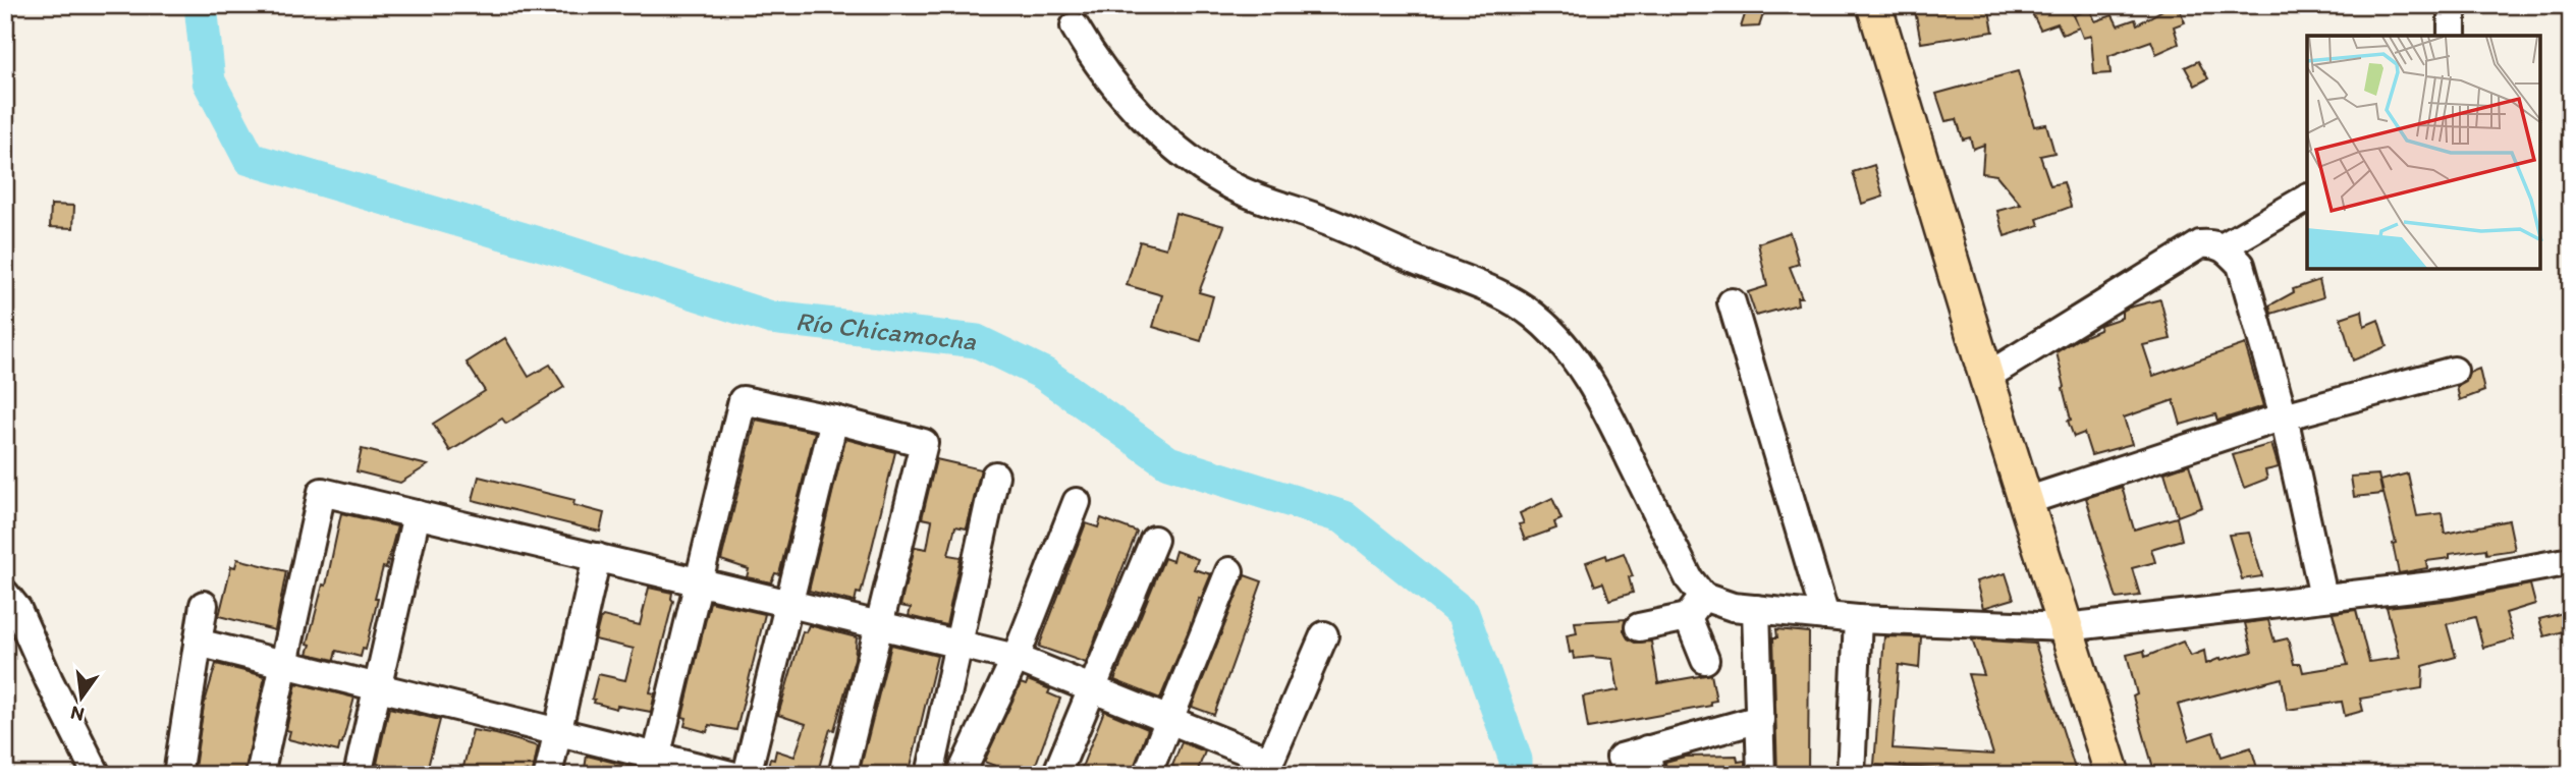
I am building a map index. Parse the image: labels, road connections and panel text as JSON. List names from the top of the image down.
{
  "water": ["Río Chicamocha"],
  "north": "bottom"
}
